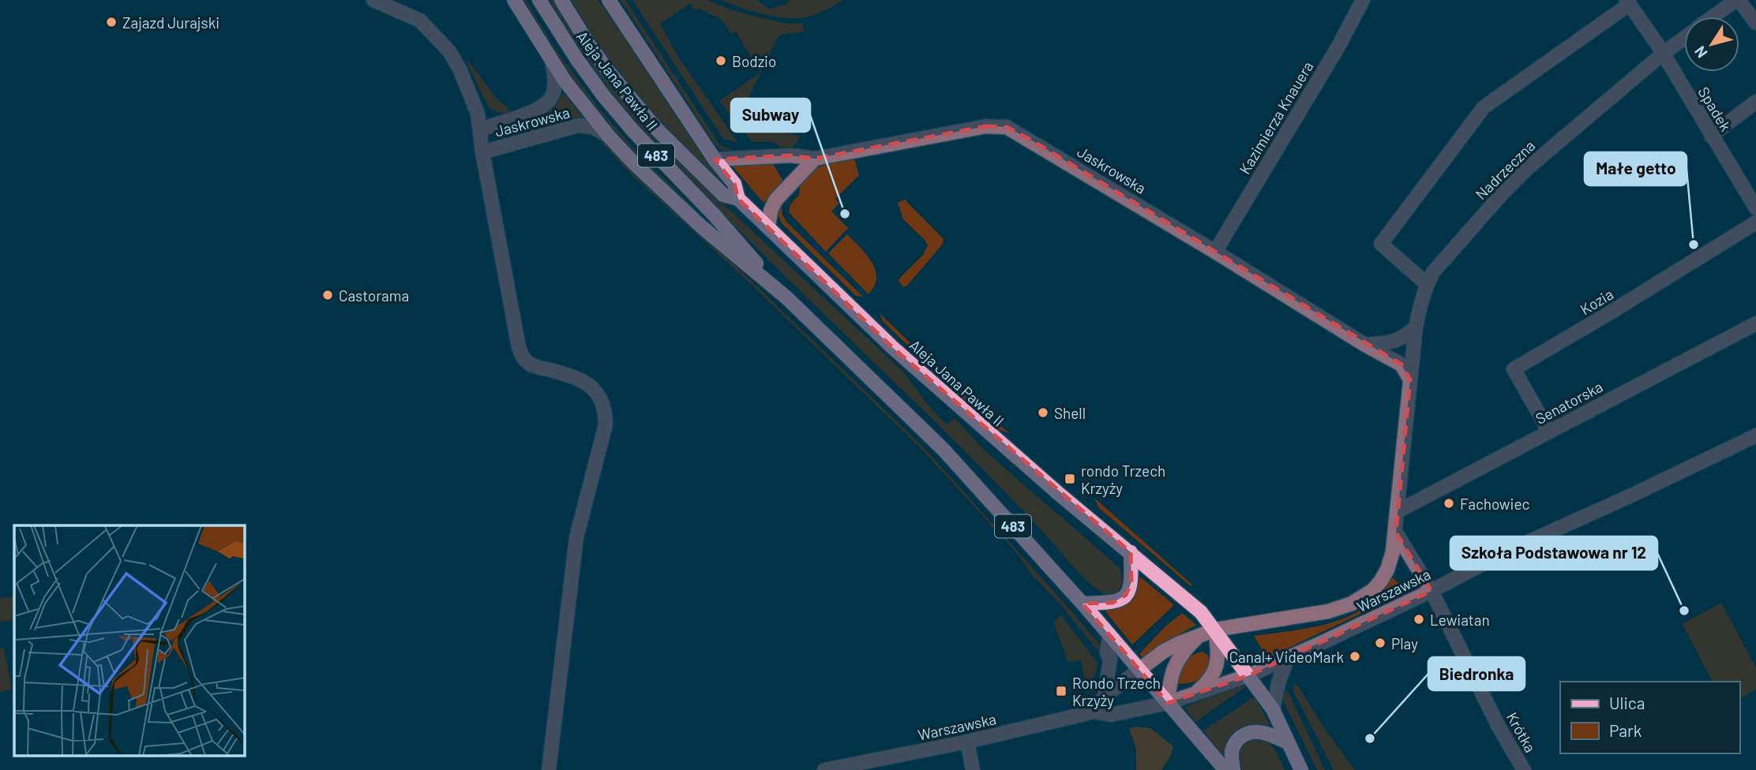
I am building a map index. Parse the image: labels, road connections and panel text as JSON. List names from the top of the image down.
{
  "streets": {
    "main road": ["Aleja Jana Pawła II", "483"],
    "street": [
      "Spadek",
      "Kazimierza Knauera",
      "Jaskrowska",
      "Nadrzeczna",
      "Kozia",
      "Senatorska",
      "Warszawska",
      "Krótka"
    ]
  },
  "crossings": [
    ["Aleja Jana Pawła II", "Jaskrowska"],
    ["Aleja Jana Pawła II", "Warszawska"],
    ["Spadek", "Nadrzeczna"],
    ["Kazimierza Knauera", "Jaskrowska"],
    ["Jaskrowska", "Nadrzeczna"],
    ["Nadrzeczna", "Senatorska"],
    ["Nadrzeczna", "Warszawska"],
    ["Nadrzeczna", "Krótka"],
    ["Kozia", "Senatorska"],
    ["Warszawska", "Krótka"]
  ],
  "places": {
    "other": [
      "Zajazd Jurajski",
      "Bodzio",
      "Subway",
      "Małe getto",
      "Castorama",
      "Shell",
      "Fachowiec",
      "Szkoła Podstawowa nr 12",
      "Lewiatan",
      "Play",
      "Canal+ VideoMark",
      "Biedronka"
    ],
    "transit": ["rondo Trzech Krzyży", "Rondo Trzech Krzyży"]
  },
  "legend": ["Ulica", "Park"],
  "north": "bottom left"
}
